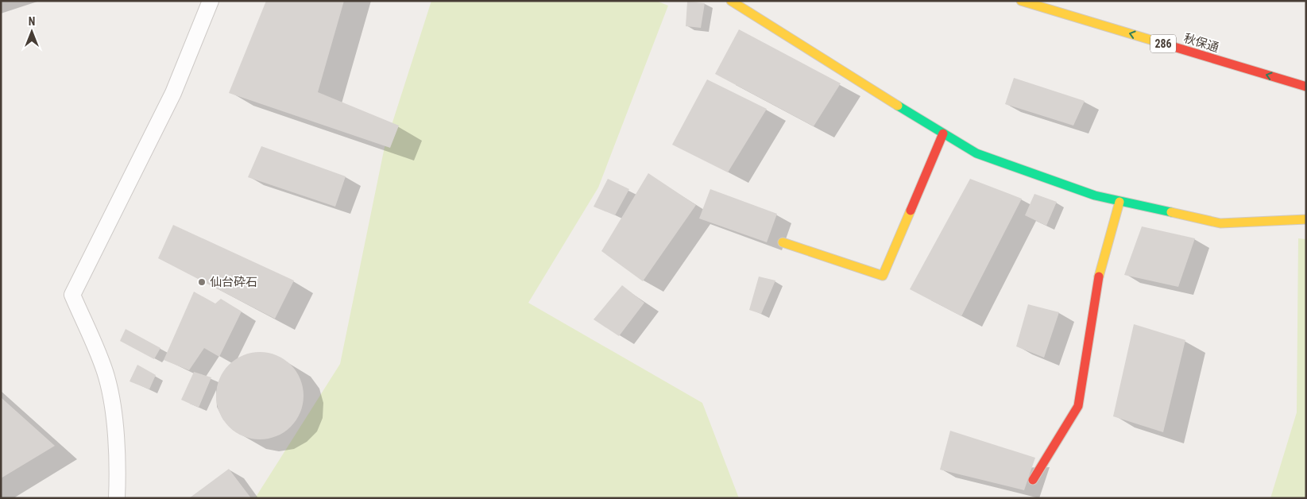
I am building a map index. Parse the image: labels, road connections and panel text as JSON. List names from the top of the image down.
{
  "streets": {
    "main road": ["秋保通", "286"]
  },
  "one_way": ["秋保通"],
  "places": ["仙台砕石"],
  "north": "top"
}
